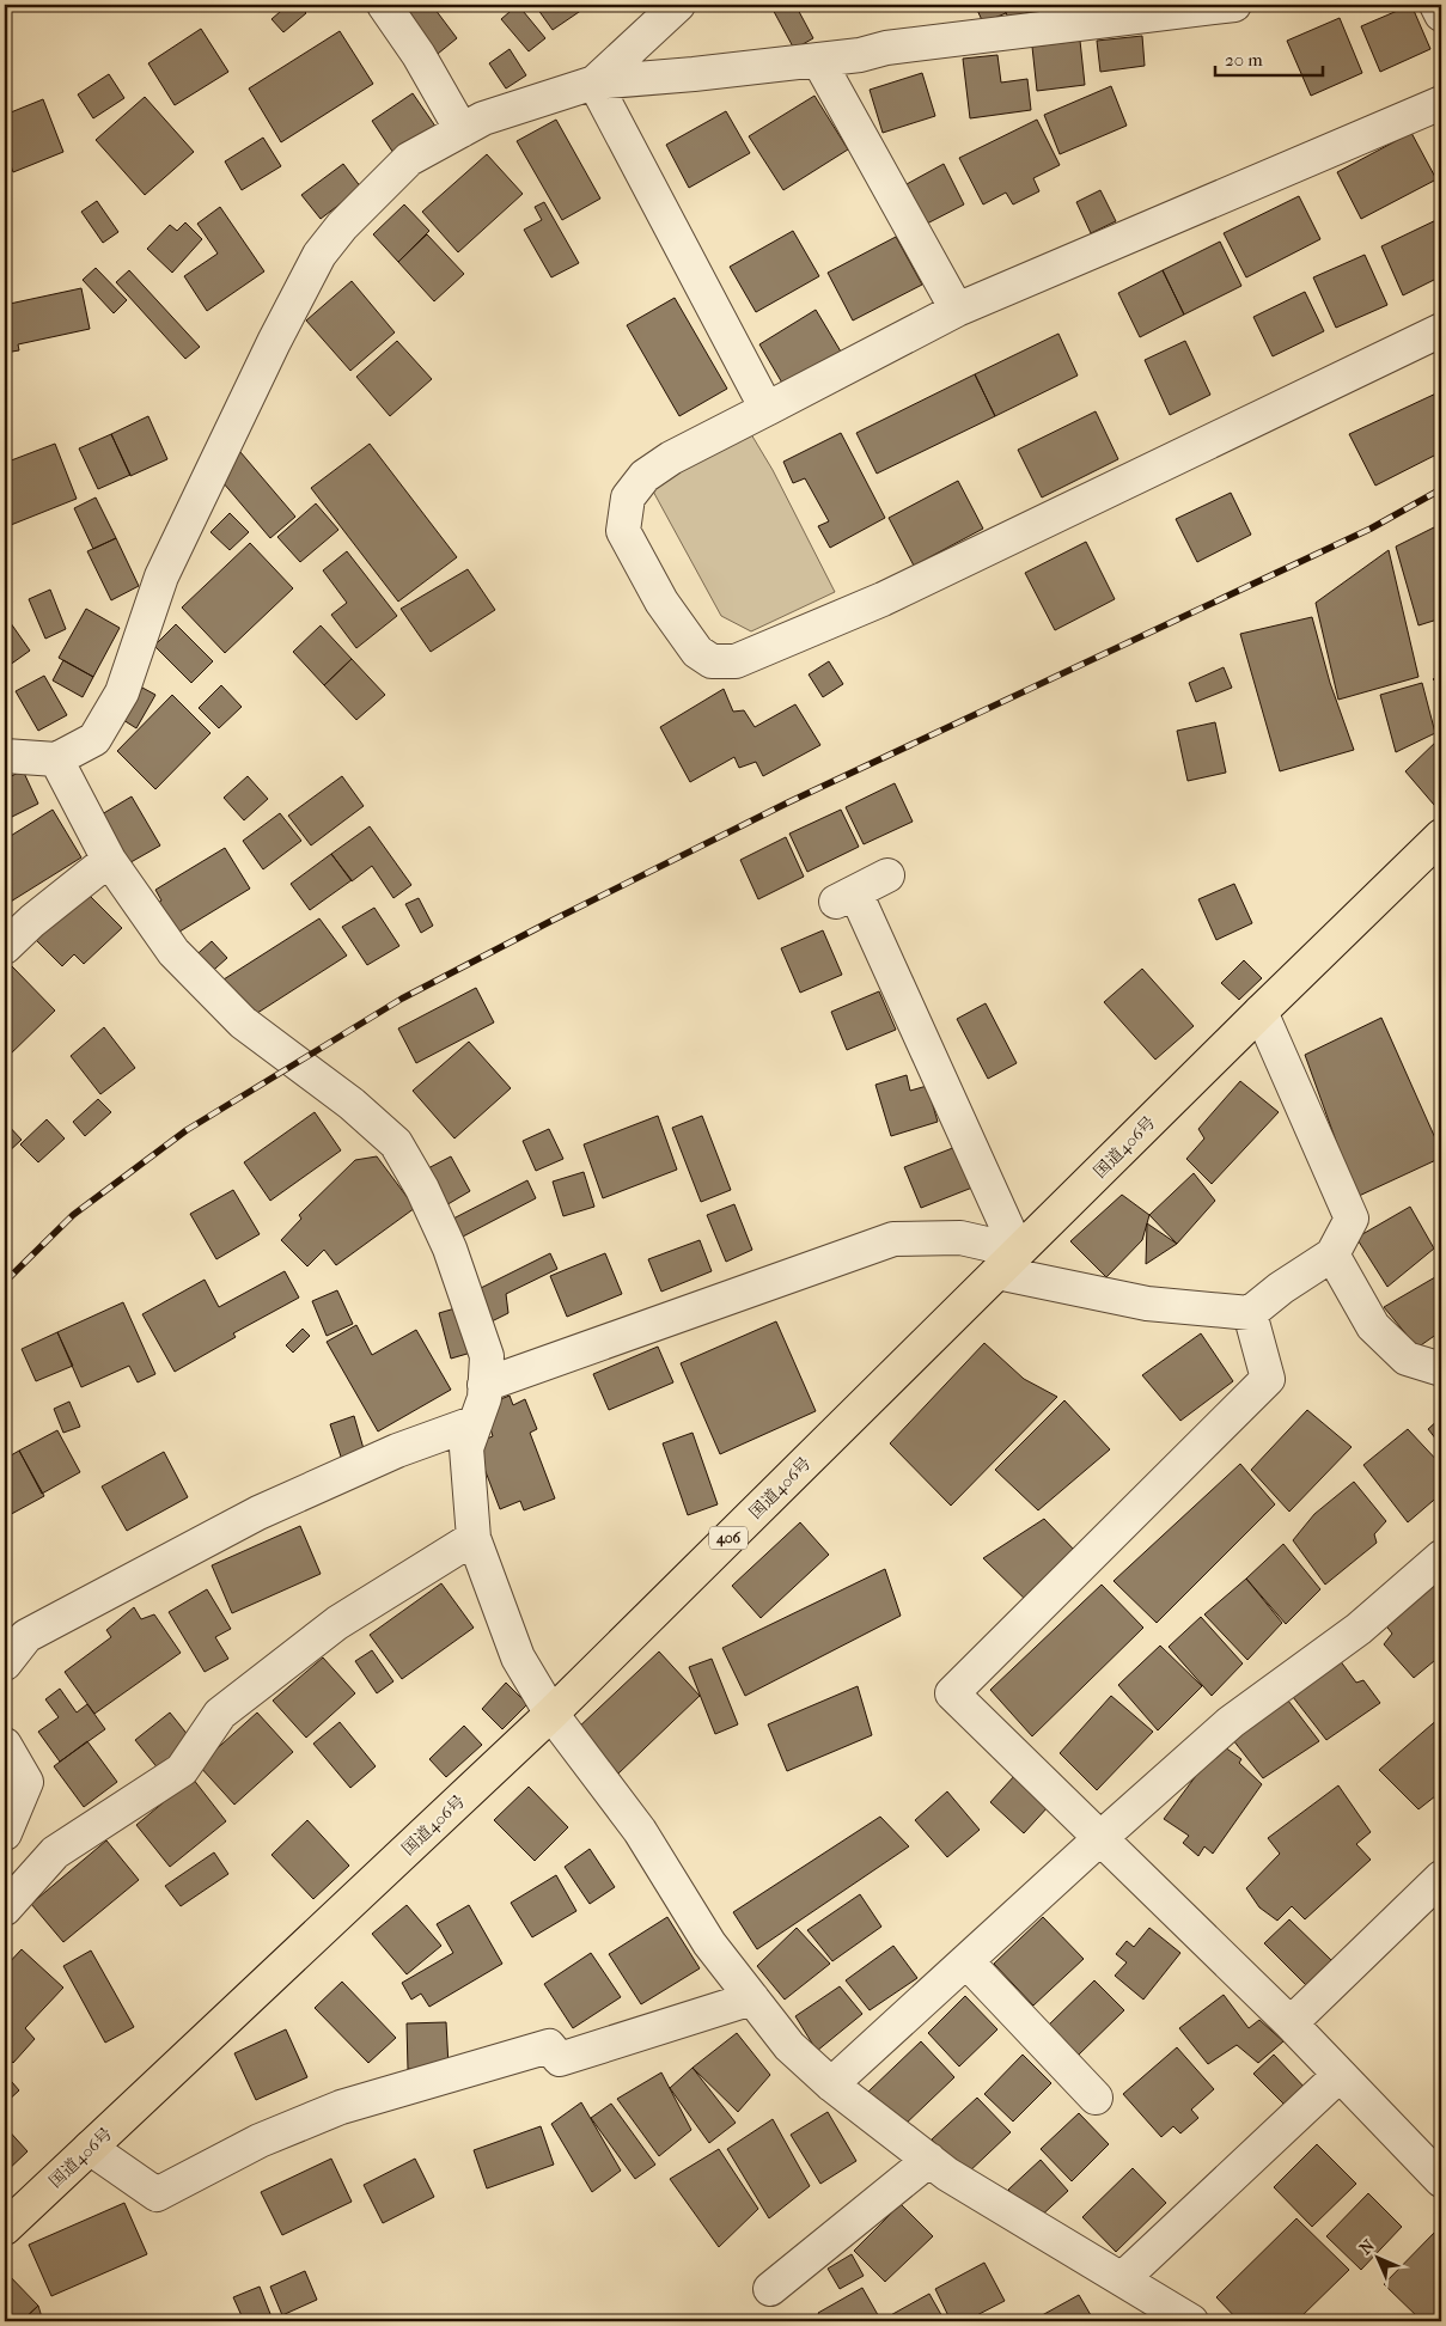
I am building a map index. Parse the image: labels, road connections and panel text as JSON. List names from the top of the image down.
{
  "streets": {
    "highway": ["国道406号", "406"]
  },
  "scale_bar": "20 m",
  "north": "top left"
}
